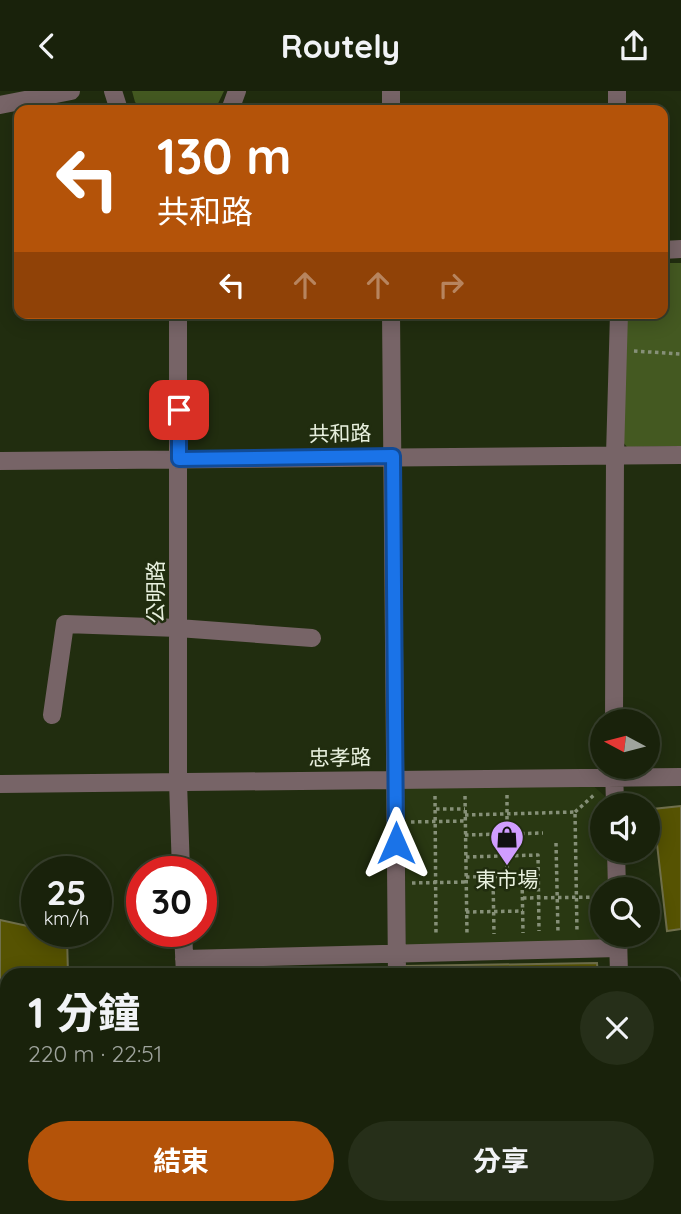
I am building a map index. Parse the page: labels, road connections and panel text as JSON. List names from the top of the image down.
{
  "streets": {
    "street": ["共和路", "公明路", "忠孝路"]
  },
  "crossings": [
    ["共和路", "公明路"],
    ["公明路", "忠孝路"]
  ],
  "places": {
    "shop": ["東市場"]
  },
  "north": "left",
  "page": {
    "header": "Routely",
    "turn": ["130 m", "共和路"],
    "speed": "25 km/h",
    "limit": "30",
    "heading": ["1 分鐘", "220 m · 22:51"],
    "buttons": ["結束", "分享"]
  }
}
